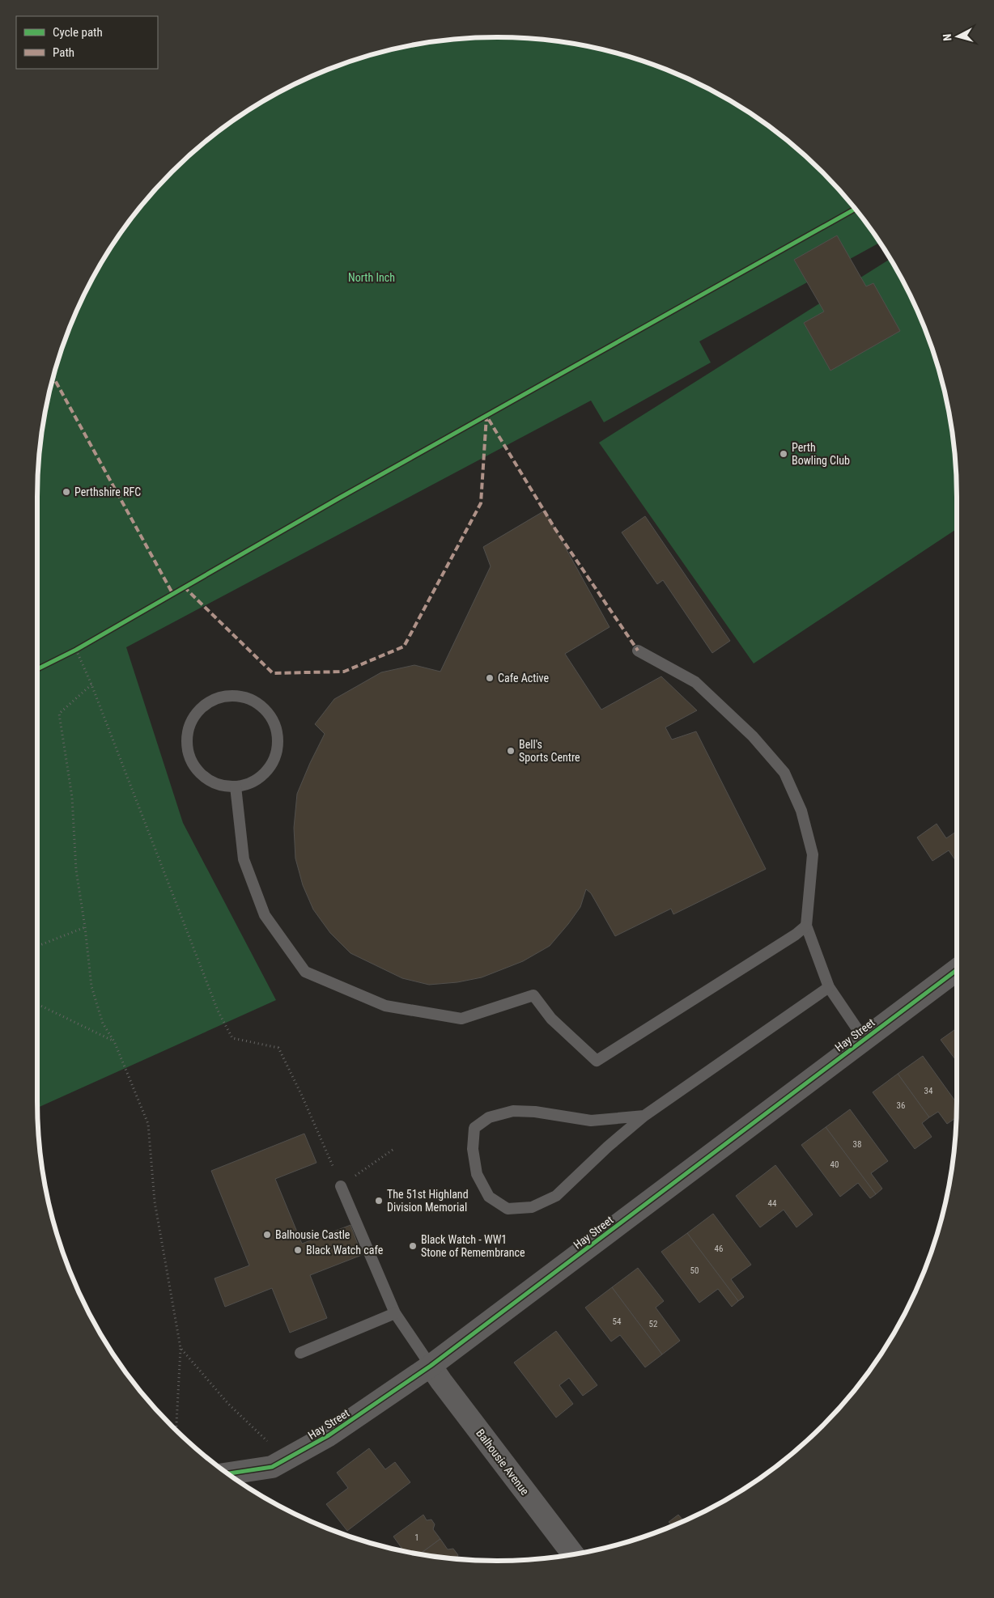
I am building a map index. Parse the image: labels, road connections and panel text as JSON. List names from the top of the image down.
{
  "streets": {
    "street": ["Hay Street", "Balhousie Avenue"]
  },
  "crossings": [
    ["Hay Street", "Balhousie Avenue"]
  ],
  "parks": ["North Inch"],
  "places": [
    "Perth Bowling Club",
    "Perthshire RFC",
    "Cafe Active",
    "Bell's Sports Centre",
    "The 51st Highland Division Memorial",
    "Balhousie Castle",
    "Black Watch - WW1 Stone of Remembrance",
    "Black Watch cafe"
  ],
  "house_numbers": [
    "34",
    "36",
    "38",
    "40",
    "44",
    "46",
    "50",
    "54",
    "52",
    "1"
  ],
  "legend": ["Cycle path", "Path"],
  "north": "left"
}
